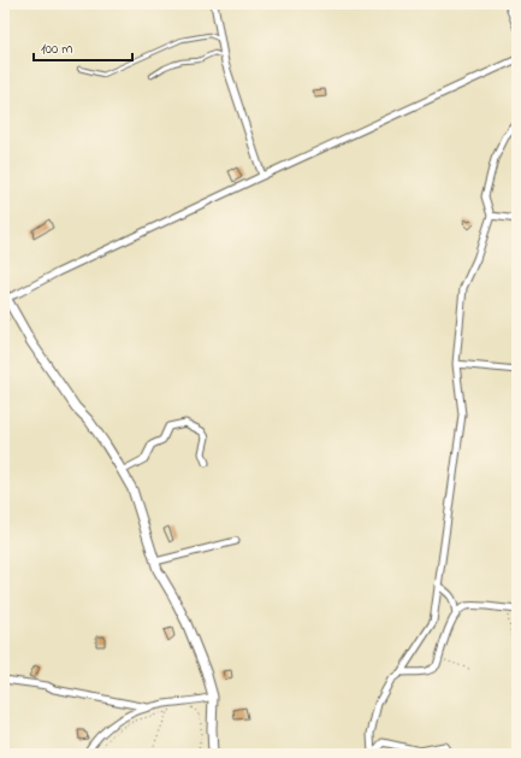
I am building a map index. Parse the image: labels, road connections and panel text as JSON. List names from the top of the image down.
{
  "scale_bar": "100 m"
}
